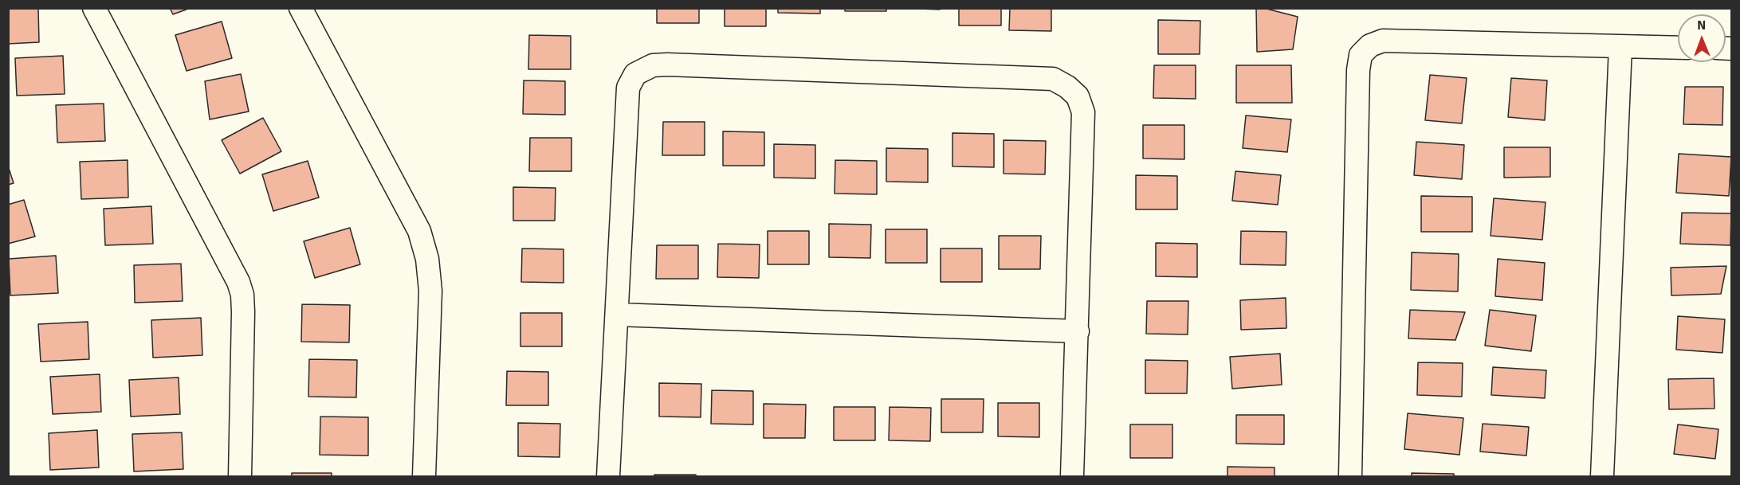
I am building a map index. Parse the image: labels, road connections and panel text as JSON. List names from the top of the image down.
{
  "north": "top"
}
